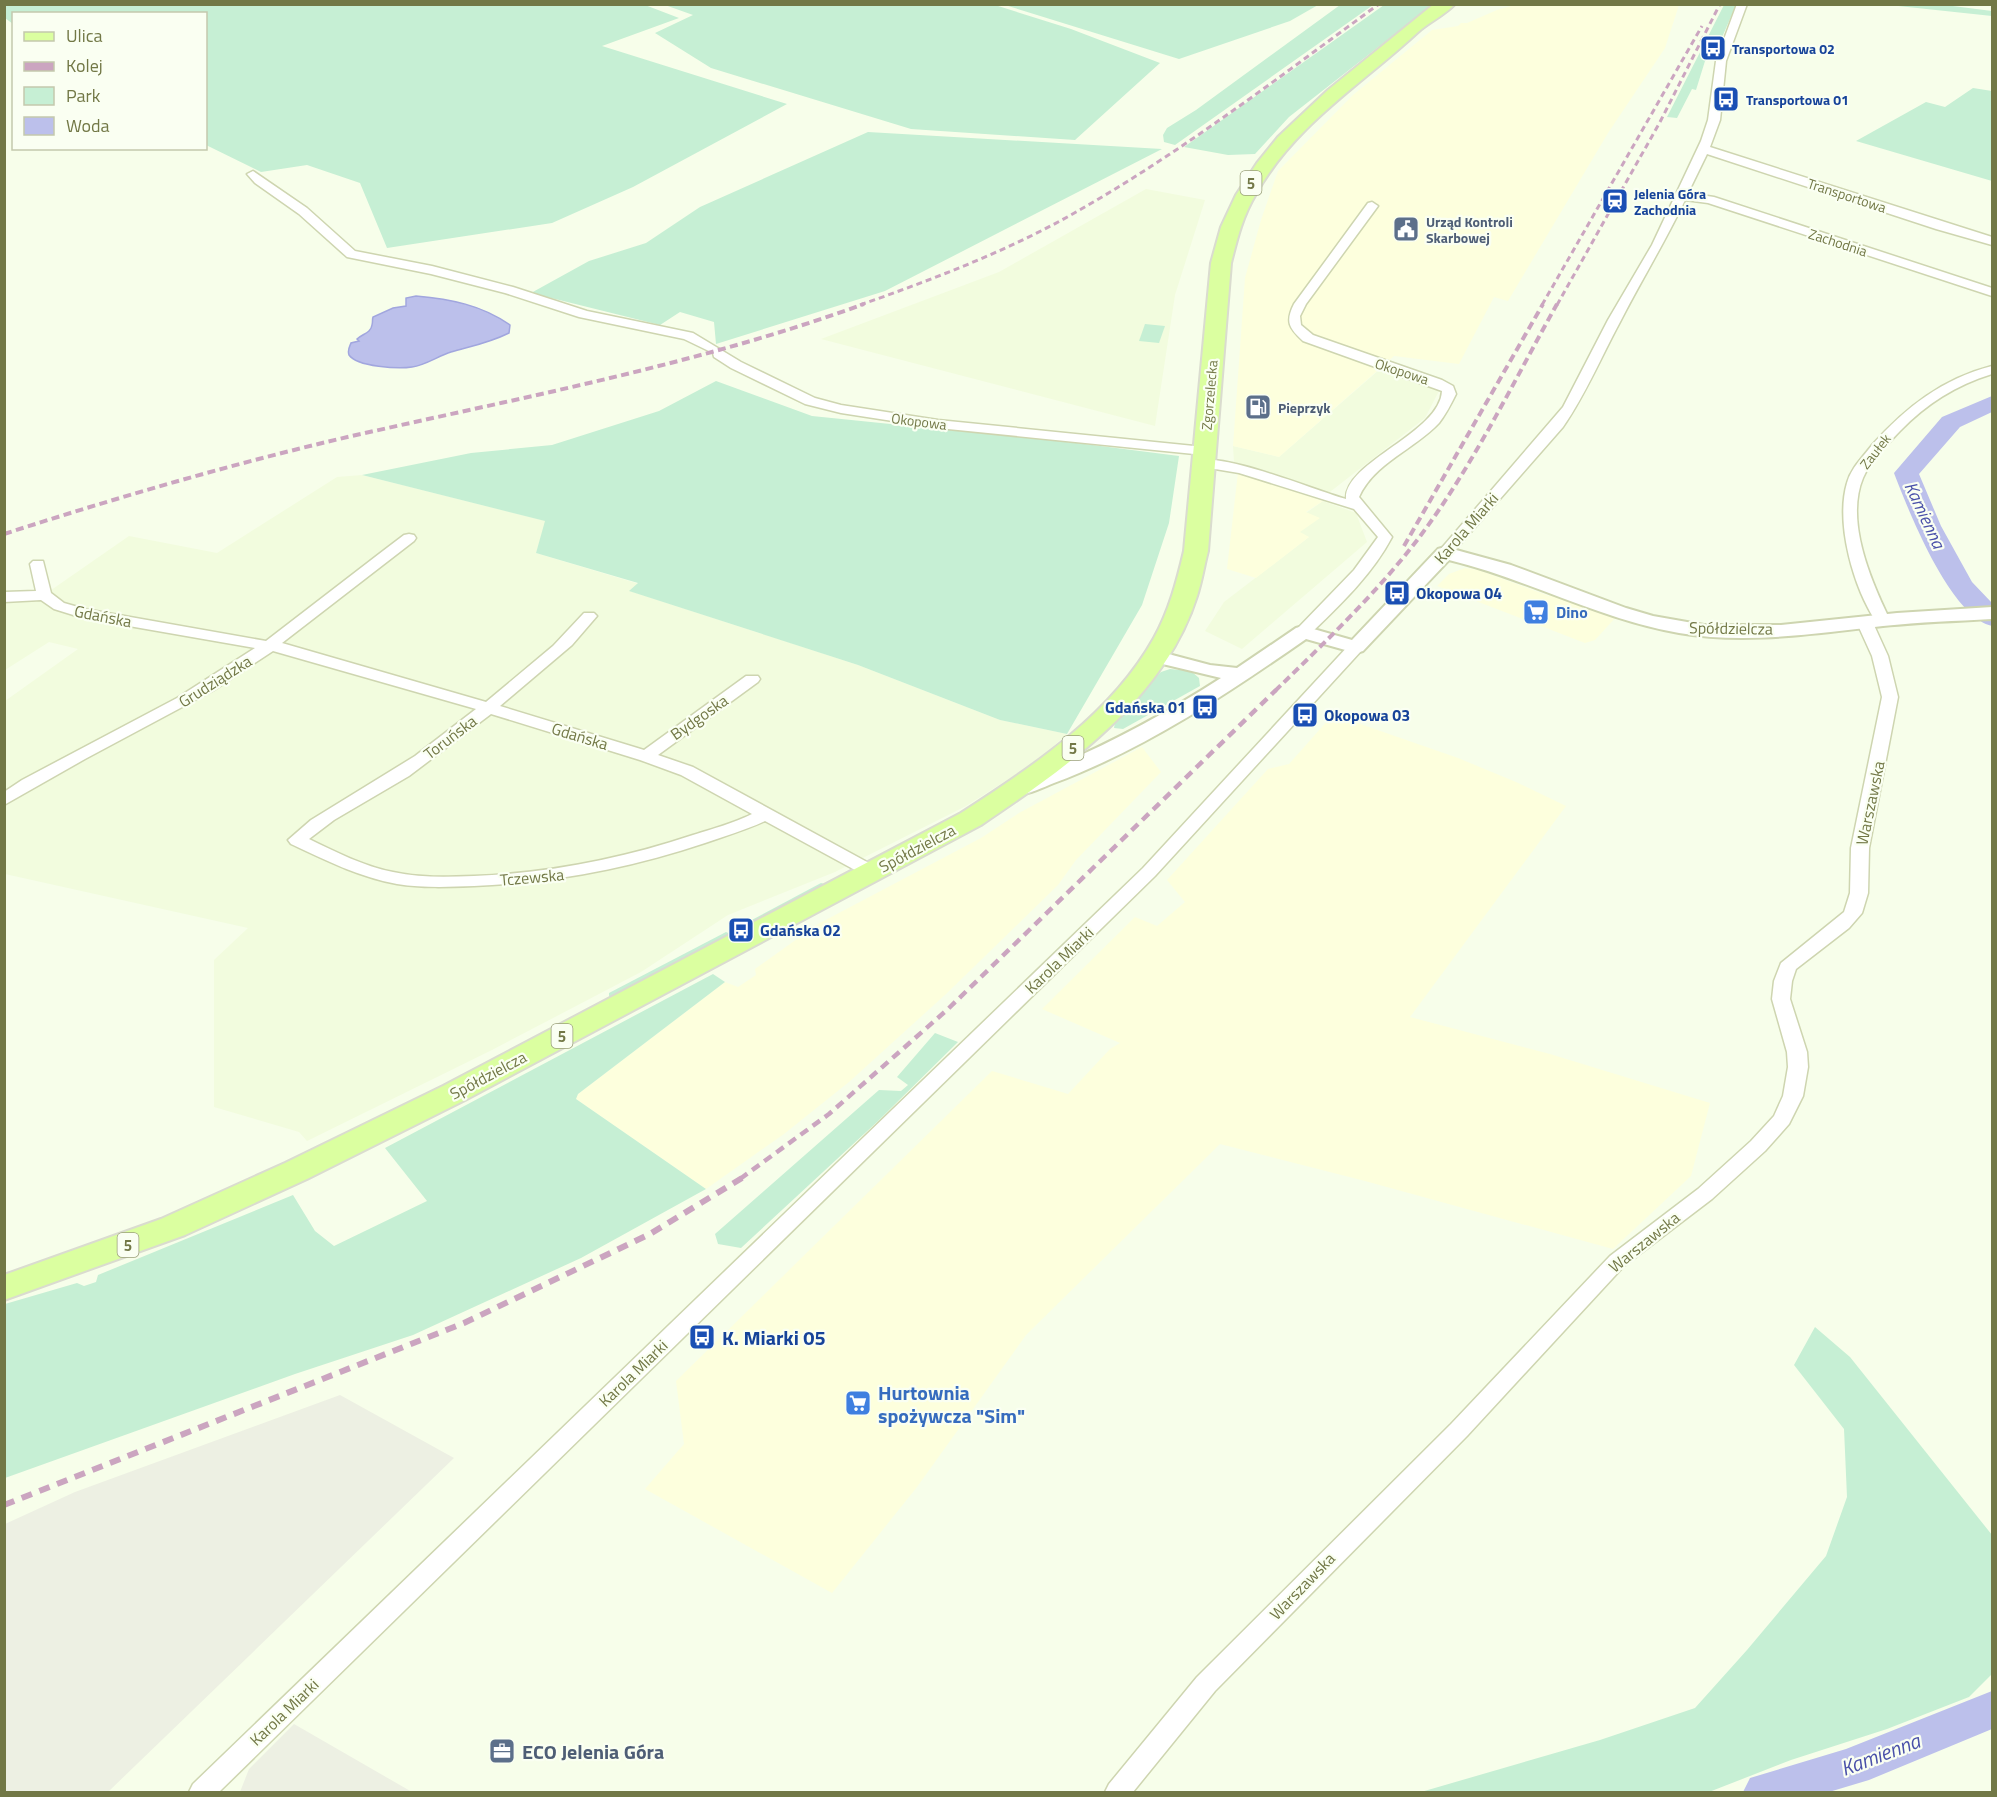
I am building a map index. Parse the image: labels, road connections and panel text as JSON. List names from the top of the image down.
{
  "streets": {
    "main road": ["5", "Zgorzelecka", "Spółdzielcza"],
    "street": [
      "Transportowa",
      "Zachodnia",
      "Okopowa",
      "Zaułek",
      "Karola Miarki",
      "Gdańska",
      "Grudziądzka",
      "Bydgoska",
      "Toruńska",
      "Warszawska",
      "Tczewska"
    ]
  },
  "crossings": [
    ["Transportowa", "Karola Miarki"],
    ["Zachodnia", "Karola Miarki"],
    ["Okopowa", "Zgorzelecka"],
    ["Zgorzelecka", "Spółdzielcza"],
    ["Zaułek", "Spółdzielcza"],
    ["Zaułek", "Warszawska"],
    ["Karola Miarki", "Spółdzielcza"],
    ["Gdańska", "Spółdzielcza"],
    ["Gdańska", "Grudziądzka"],
    ["Gdańska", "Bydgoska"],
    ["Gdańska", "Toruńska"],
    ["Gdańska", "Tczewska"],
    ["Spółdzielcza", "Warszawska"],
    ["Toruńska", "Tczewska"]
  ],
  "water": ["Kamienna"],
  "places": {
    "bus stop": [
      "Transportowa 02",
      "Transportowa 01",
      "Okopowa 04",
      "Gdańska 01",
      "Okopowa 03",
      "Gdańska 02",
      "K. Miarki 05"
    ],
    "station": ["Jelenia Góra Zachodnia"],
    "public building": ["Urząd Kontroli Skarbowej"],
    "fuel station": ["Pieprzyk"],
    "supermarket": ["Dino", "Hurtownia spożywcza \"Sim\""],
    "office": ["ECO Jelenia Góra"]
  },
  "legend": [
    "Ulica",
    "Kolej",
    "Park",
    "Woda"
  ]
}
